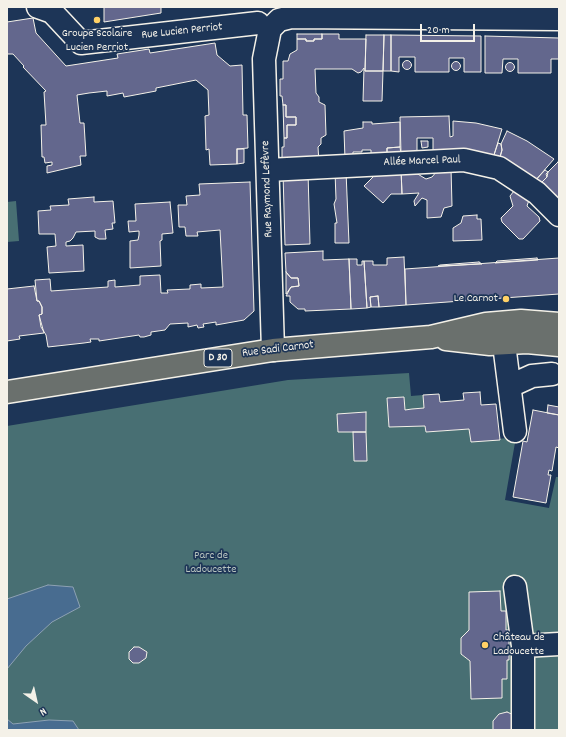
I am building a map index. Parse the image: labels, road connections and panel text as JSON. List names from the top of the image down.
{
  "streets": {
    "main road": ["Rue Sadi Carnot", "D 30"],
    "street": ["Rue Lucien Perriot", "Allée Marcel Paul", "Rue Raymond Lefèvre"]
  },
  "crossings": [
    ["Rue Lucien Perriot", "Rue Raymond Lefèvre"],
    ["Allée Marcel Paul", "Rue Raymond Lefèvre"],
    ["Rue Raymond Lefèvre", "Rue Sadi Carnot"]
  ],
  "parks": ["Parc de Ladoucette"],
  "places": ["Groupe Scolaire Lucien Perriot", "Le Carnot", "Château de Ladoucette"],
  "scale_bar": "20 m",
  "north": "bottom right"
}
